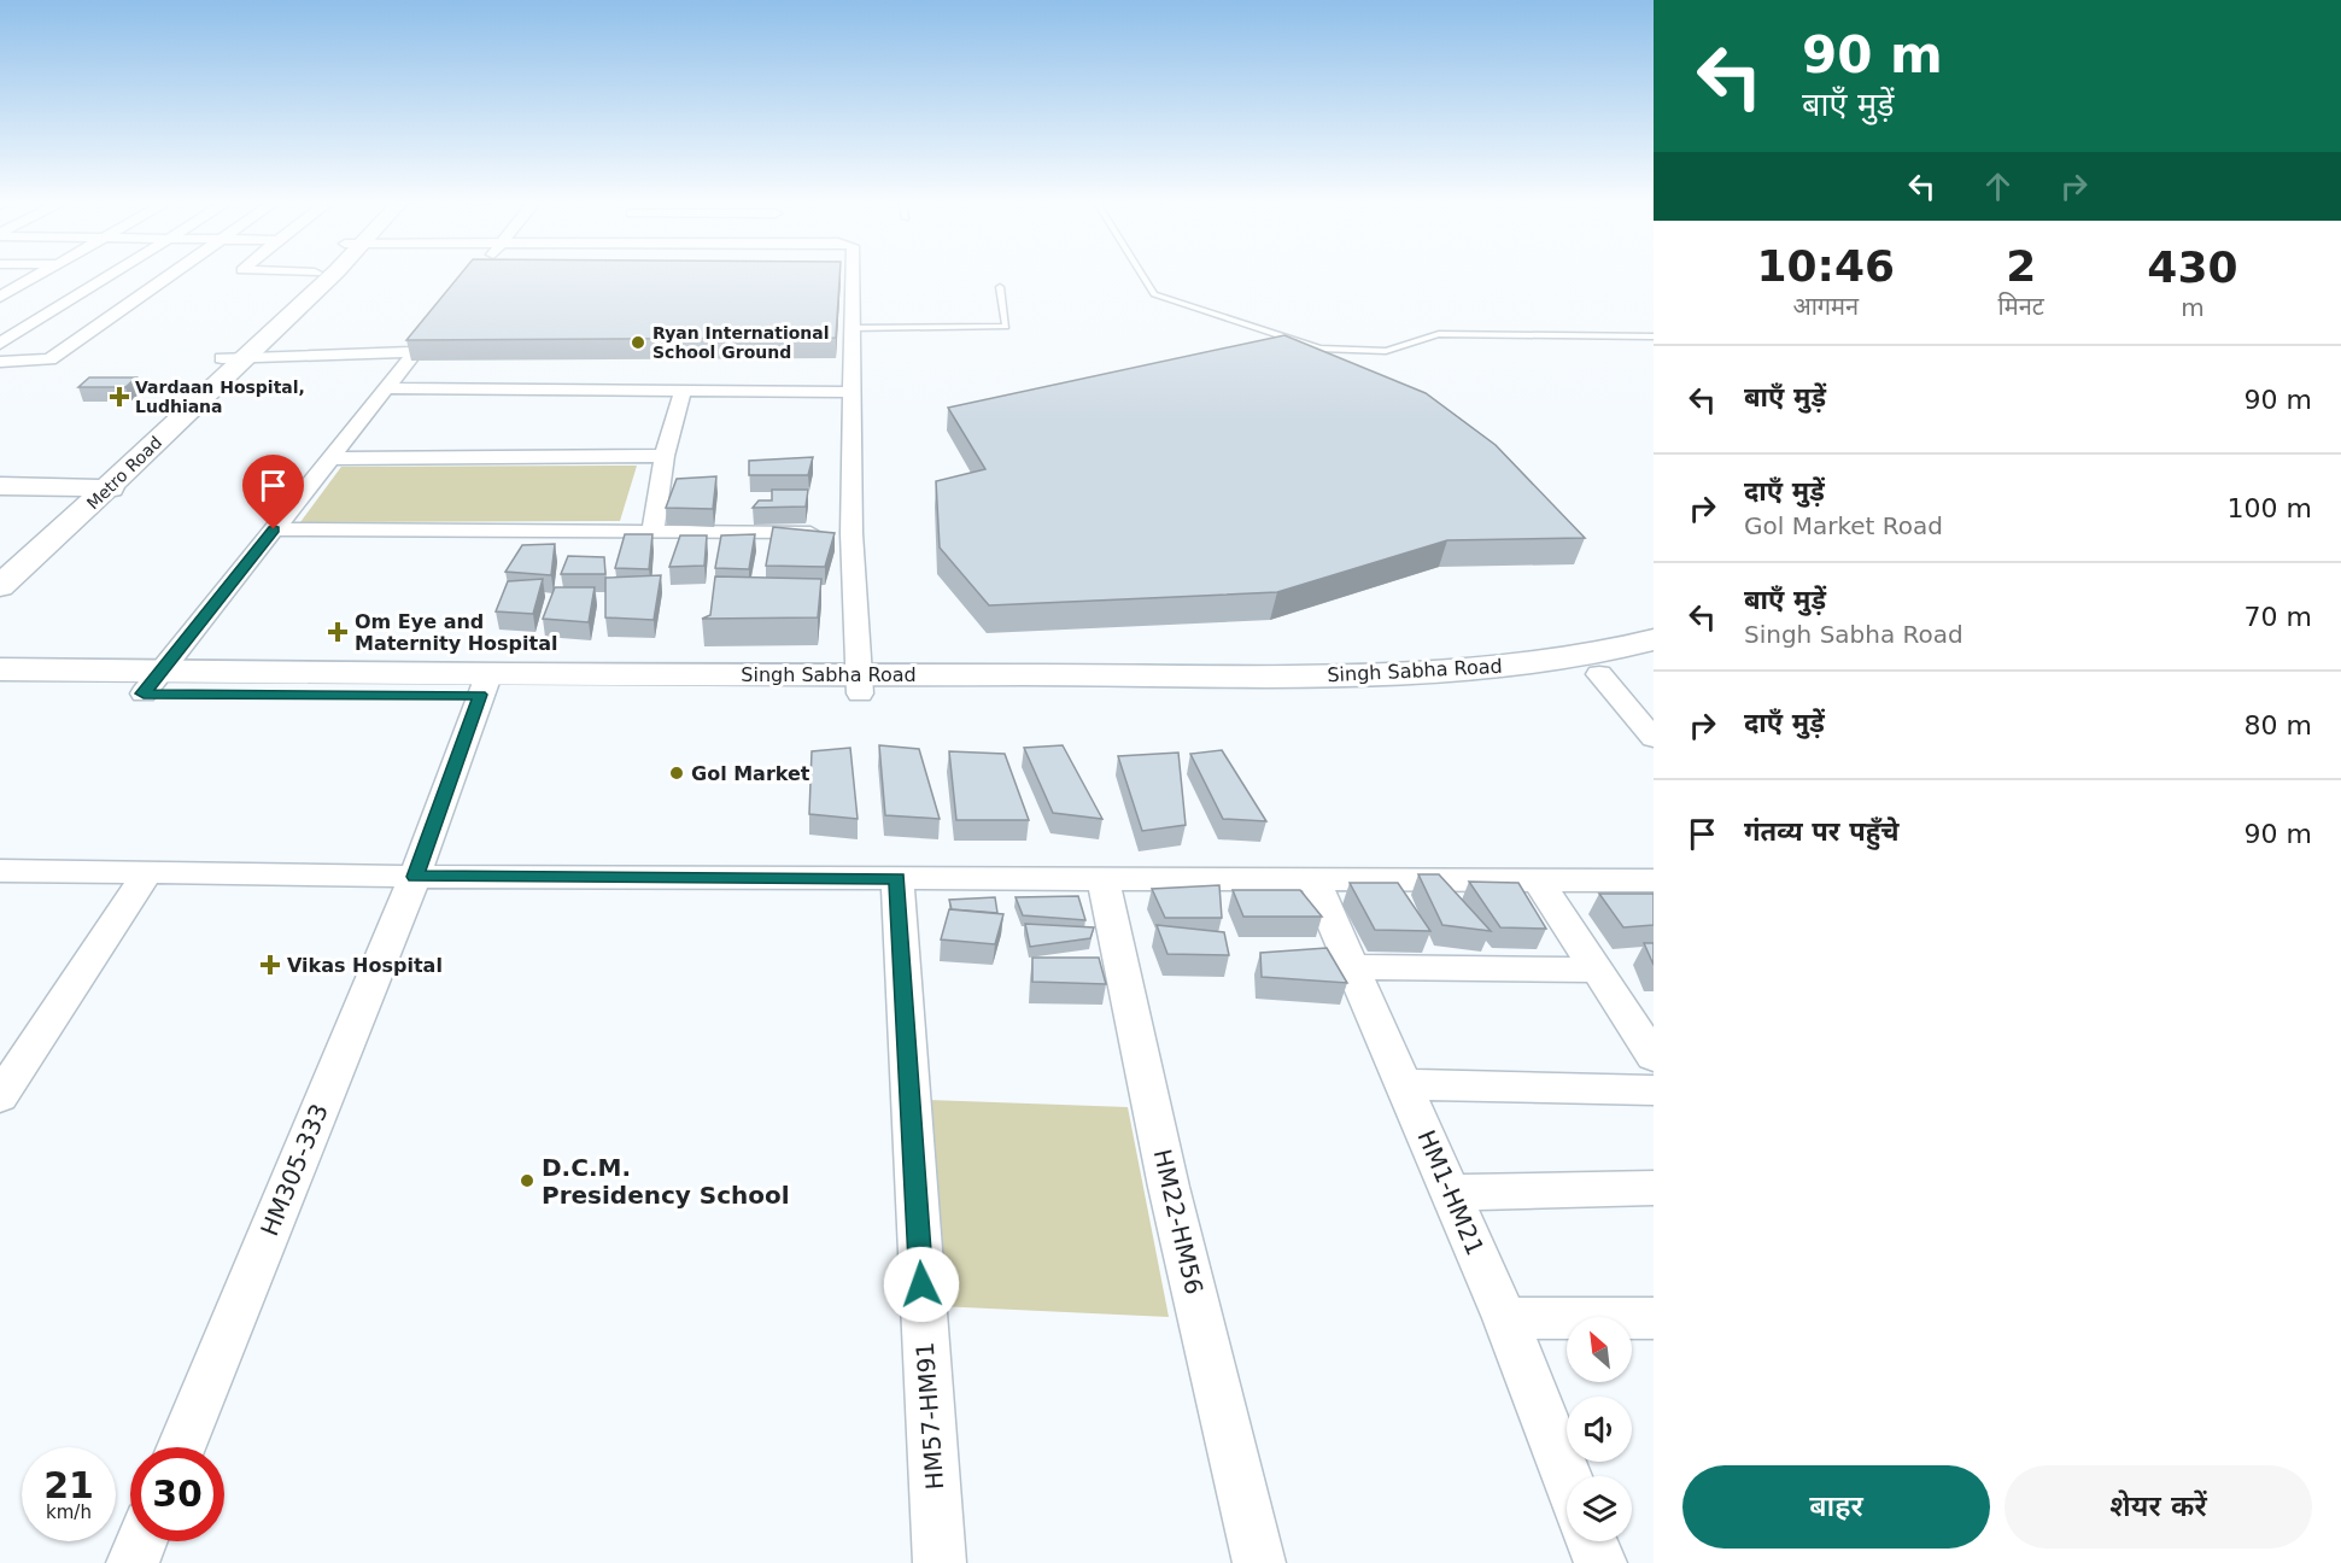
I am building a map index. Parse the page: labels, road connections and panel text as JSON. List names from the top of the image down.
{
  "streets": {
    "street": [
      "Metro Road",
      "Singh Sabha Road",
      "HM305-333",
      "HM1-HM21",
      "HM22-HM56",
      "HM57-HM91"
    ]
  },
  "crossings": [
    ["Singh Sabha Road", "HM305-333"]
  ],
  "places": {
    "other": ["Ryan International School Ground", "Gol Market", "D.C.M. Presidency School"],
    "health": ["Vardaan Hospital, Ludhiana", "Om Eye and Maternity Hospital", "Vikas Hospital"]
  },
  "north": "top left",
  "page": {
    "turn": ["90 m", "बाएँ मुड़ें"],
    "eta": [
      "10:46",
      "आगमन",
      "2",
      "मिनट",
      "430",
      "m"
    ],
    "list": [
      {
        "name": "बाएँ मुड़ें",
        "value": "90 m"
      },
      {
        "name": "दाएँ मुड़ें",
        "note": "Gol Market Road",
        "value": "100 m"
      },
      {
        "name": "बाएँ मुड़ें",
        "note": "Singh Sabha Road",
        "value": "70 m"
      },
      {
        "name": "दाएँ मुड़ें",
        "value": "80 m"
      },
      {
        "name": "गंतव्य पर पहुँचे",
        "value": "90 m"
      }
    ],
    "speed": "21 km/h",
    "limit": "30",
    "buttons": ["बाहर", "शेयर करें"]
  }
}
